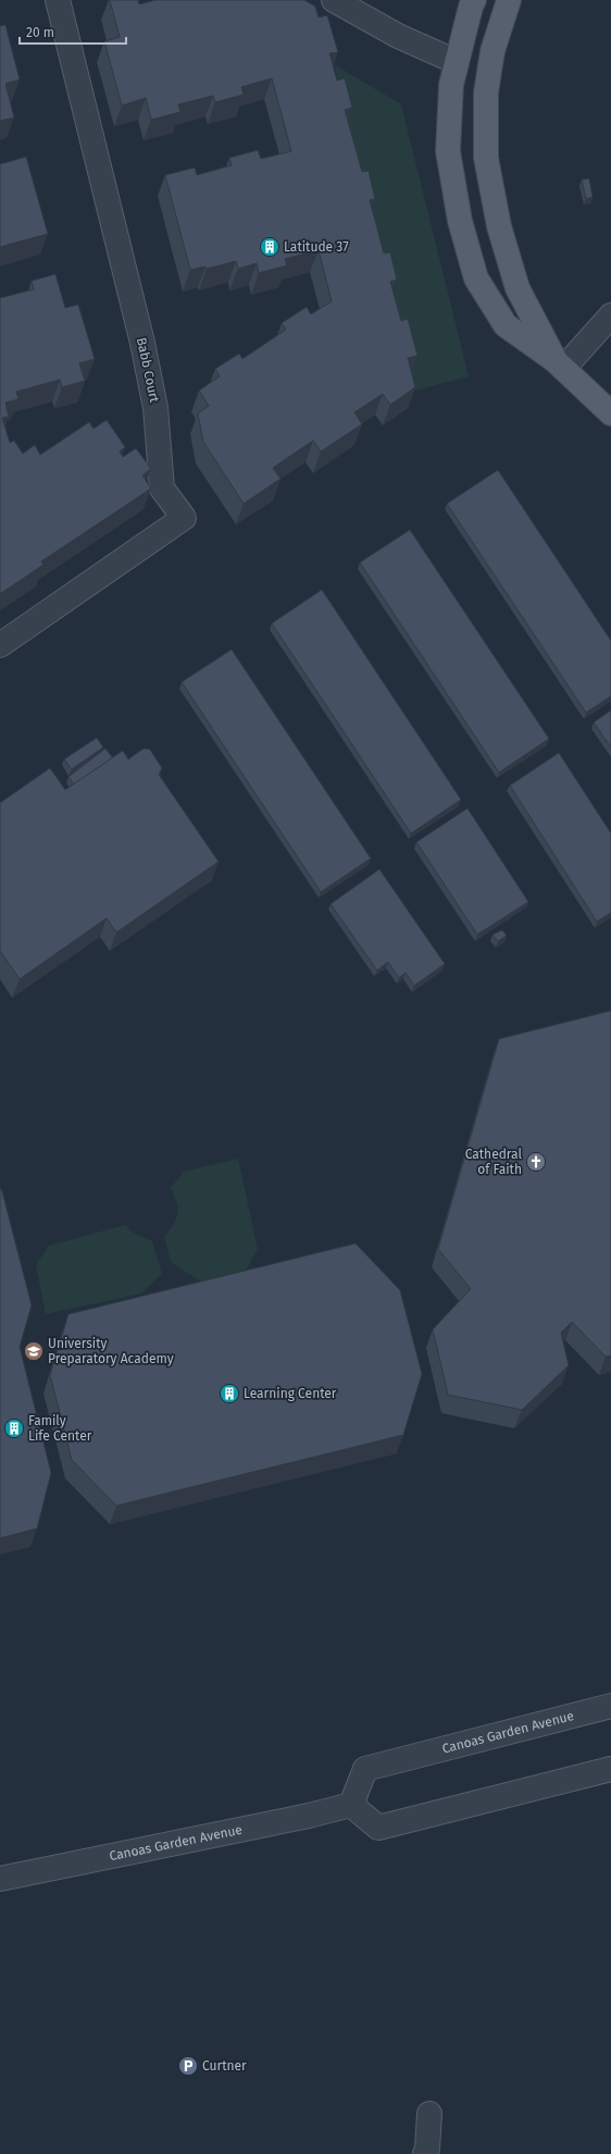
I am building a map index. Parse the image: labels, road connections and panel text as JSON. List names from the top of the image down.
{
  "streets": {
    "street": ["Babb Court", "Canoas Garden Avenue"]
  },
  "places": {
    "building": ["Latitude 37", "Learning Center", "Family Life Center"],
    "church": ["Cathedral of Faith"],
    "school or university": ["University Preparatory Academy"],
    "parking": ["Curtner"]
  },
  "scale_bar": "20 m"
}
